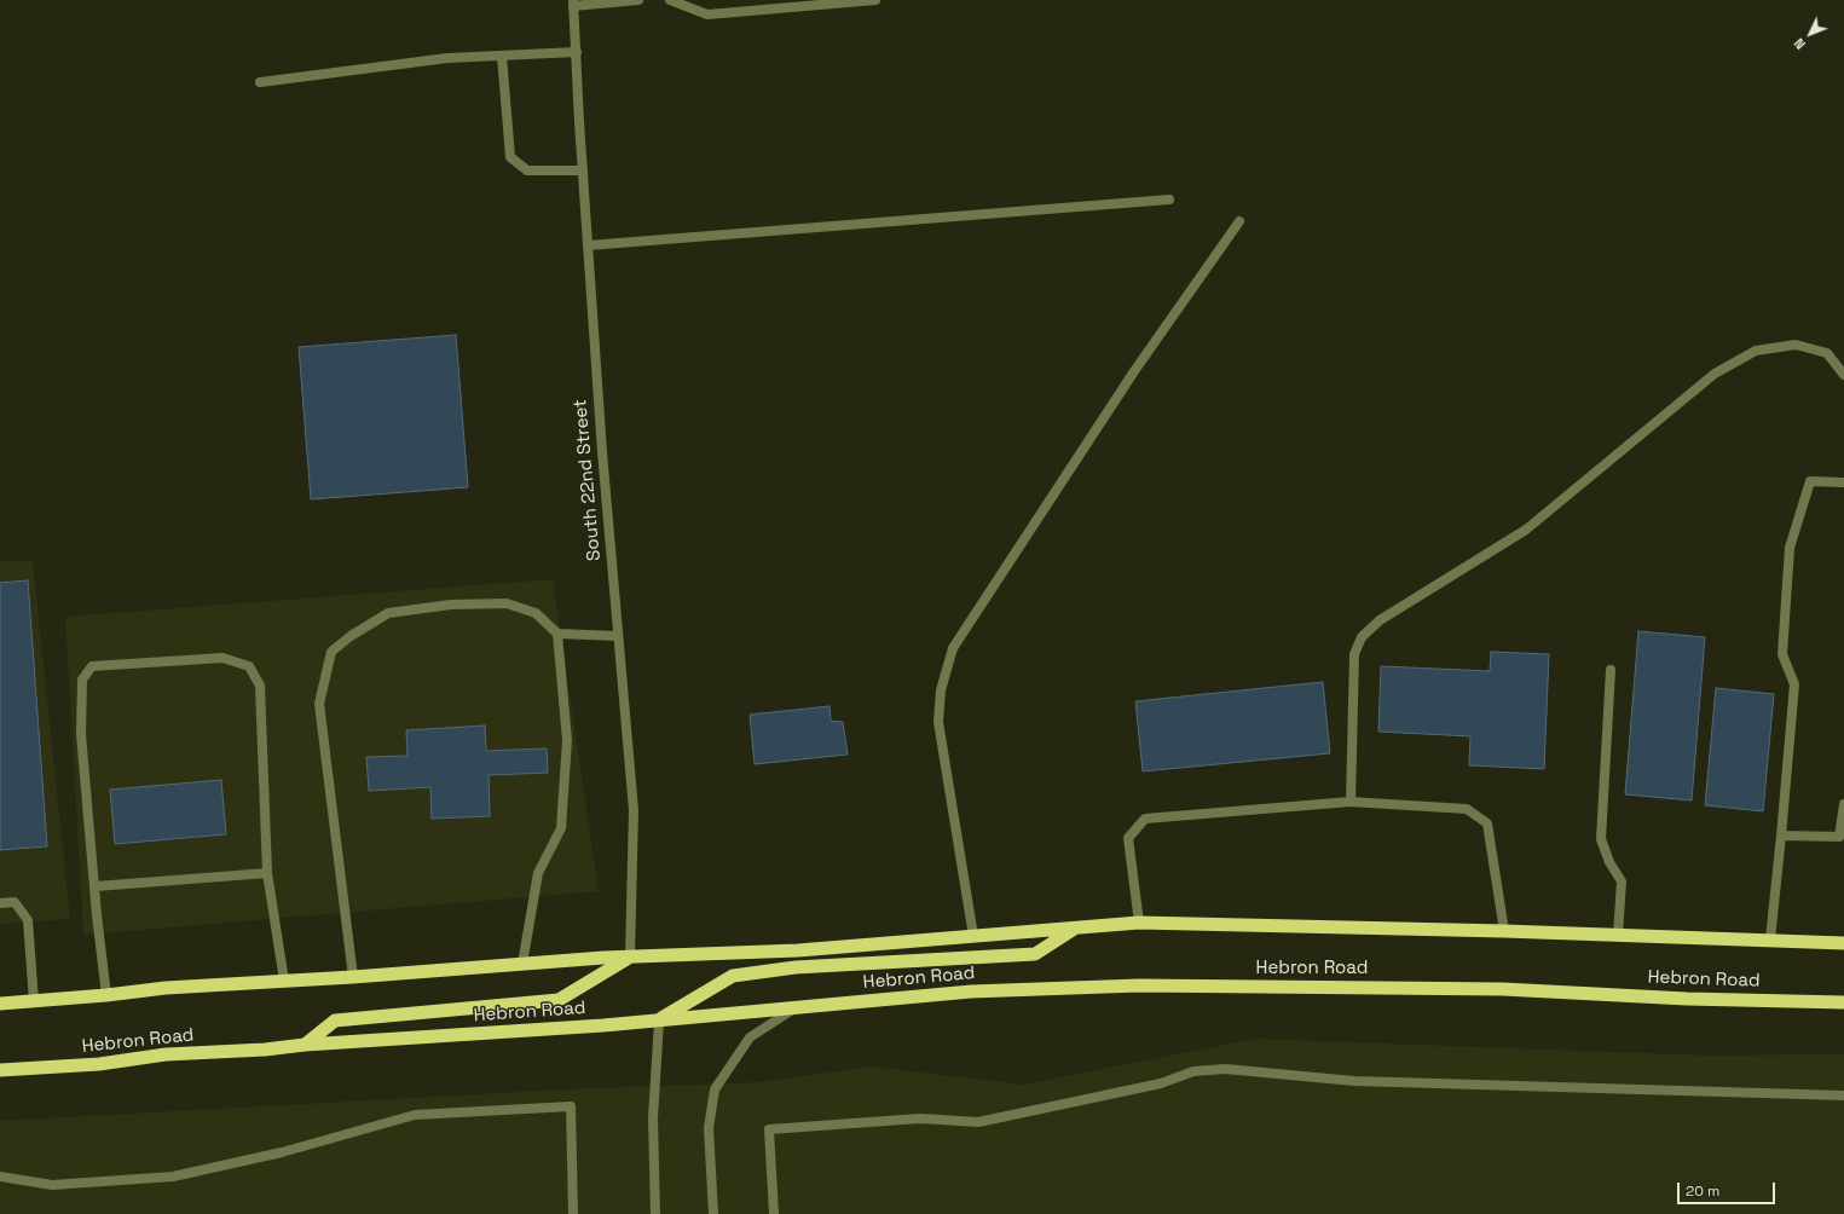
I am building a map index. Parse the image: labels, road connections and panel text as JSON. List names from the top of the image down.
{
  "streets": {
    "highway": ["Hebron Road"],
    "street": ["South 22nd Street"]
  },
  "crossings": [
    ["South 22nd Street", "Hebron Road"]
  ],
  "scale_bar": "20 m",
  "north": "bottom left"
}
